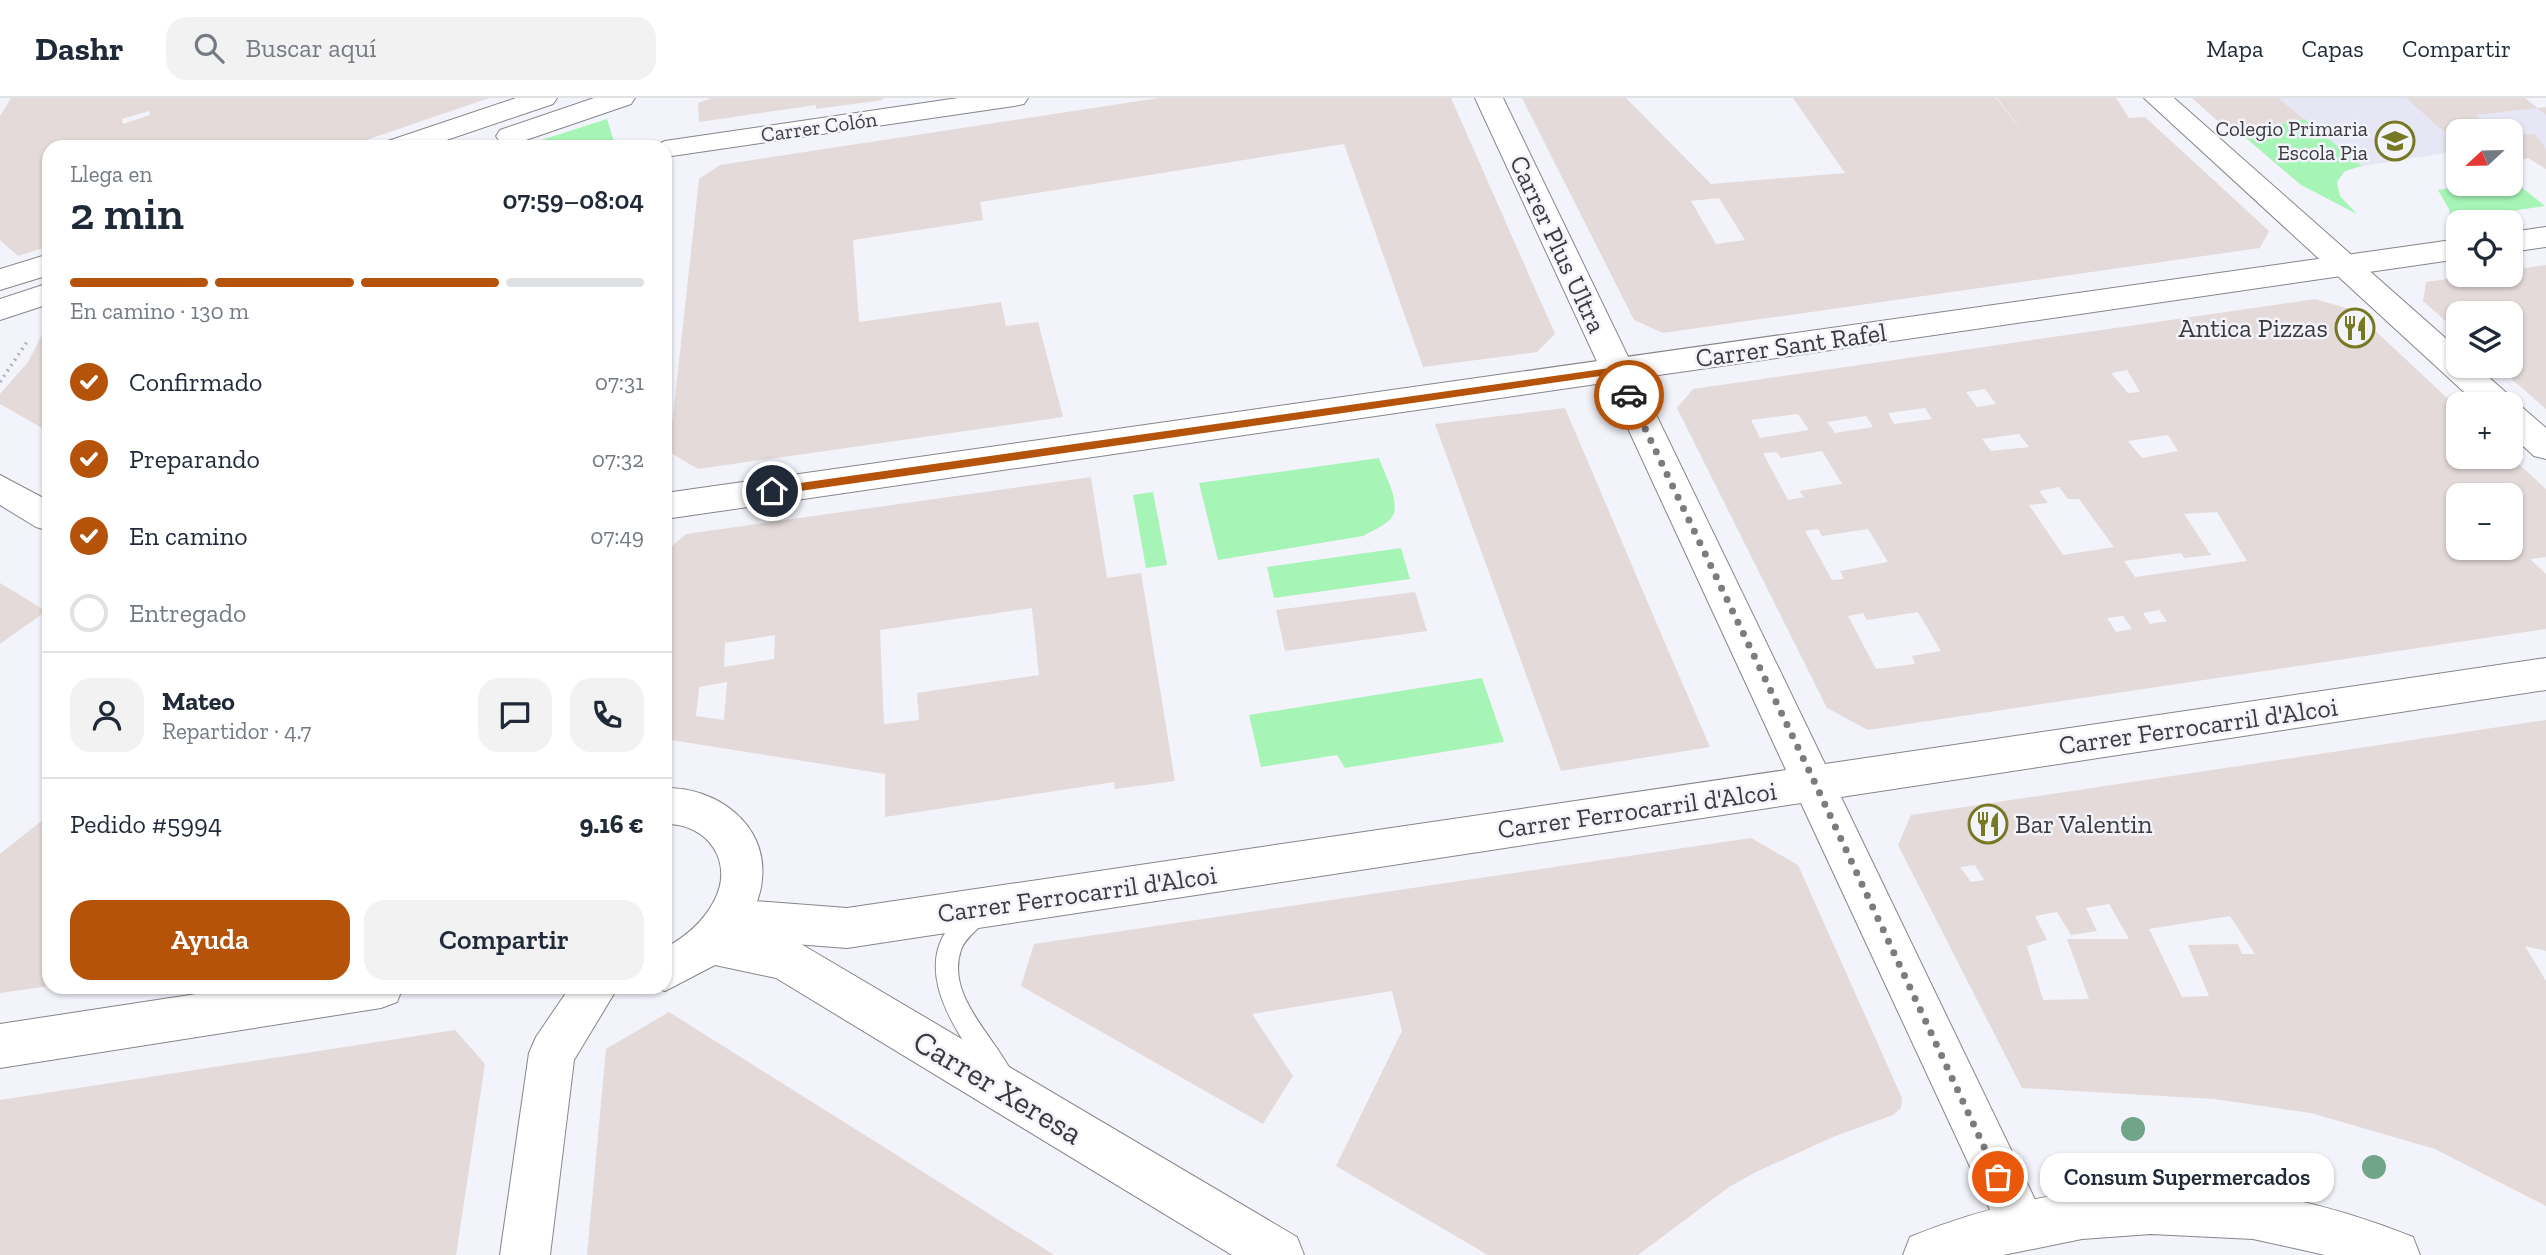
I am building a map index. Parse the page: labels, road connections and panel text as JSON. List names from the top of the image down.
{
  "streets": {
    "street": [
      "Carrer Colón",
      "Carrer Plus Ultra",
      "Carrer Sant Rafel",
      "Carrer Ferrocarril d'Alcoi",
      "Carrer Xeresa"
    ]
  },
  "crossings": [
    ["Carrer Plus Ultra", "Carrer Sant Rafel"],
    ["Carrer Plus Ultra", "Carrer Ferrocarril d'Alcoi"],
    ["Carrer Ferrocarril d'Alcoi", "Carrer Xeresa"]
  ],
  "places": {
    "school or university": ["Colegio Primaria Escola Pia"],
    "restaurant": ["Antica Pizzas", "Bar Valentin"],
    "other": ["Consum Supermercados"]
  },
  "north": "left",
  "page": {
    "header": "Dashr",
    "search": "Buscar aquí",
    "nav": ["Mapa", "Capas", "Compartir"],
    "map_buttons": ["+", "−"],
    "heading": ["2 min", "Llega en", "07:59–08:04"],
    "panel": [
      "Mateo",
      "Repartidor · 4.7",
      "Pedido #5994",
      "9.16 €"
    ],
    "bar": "En camino · 130 m",
    "list": [
      ["Confirmado", "07:31"],
      ["Preparando", "07:32"],
      ["En camino", "07:49"],
      "Entregado"
    ],
    "buttons": ["Ayuda", "Compartir"],
    "bubble": "Consum Supermercados"
  }
}
